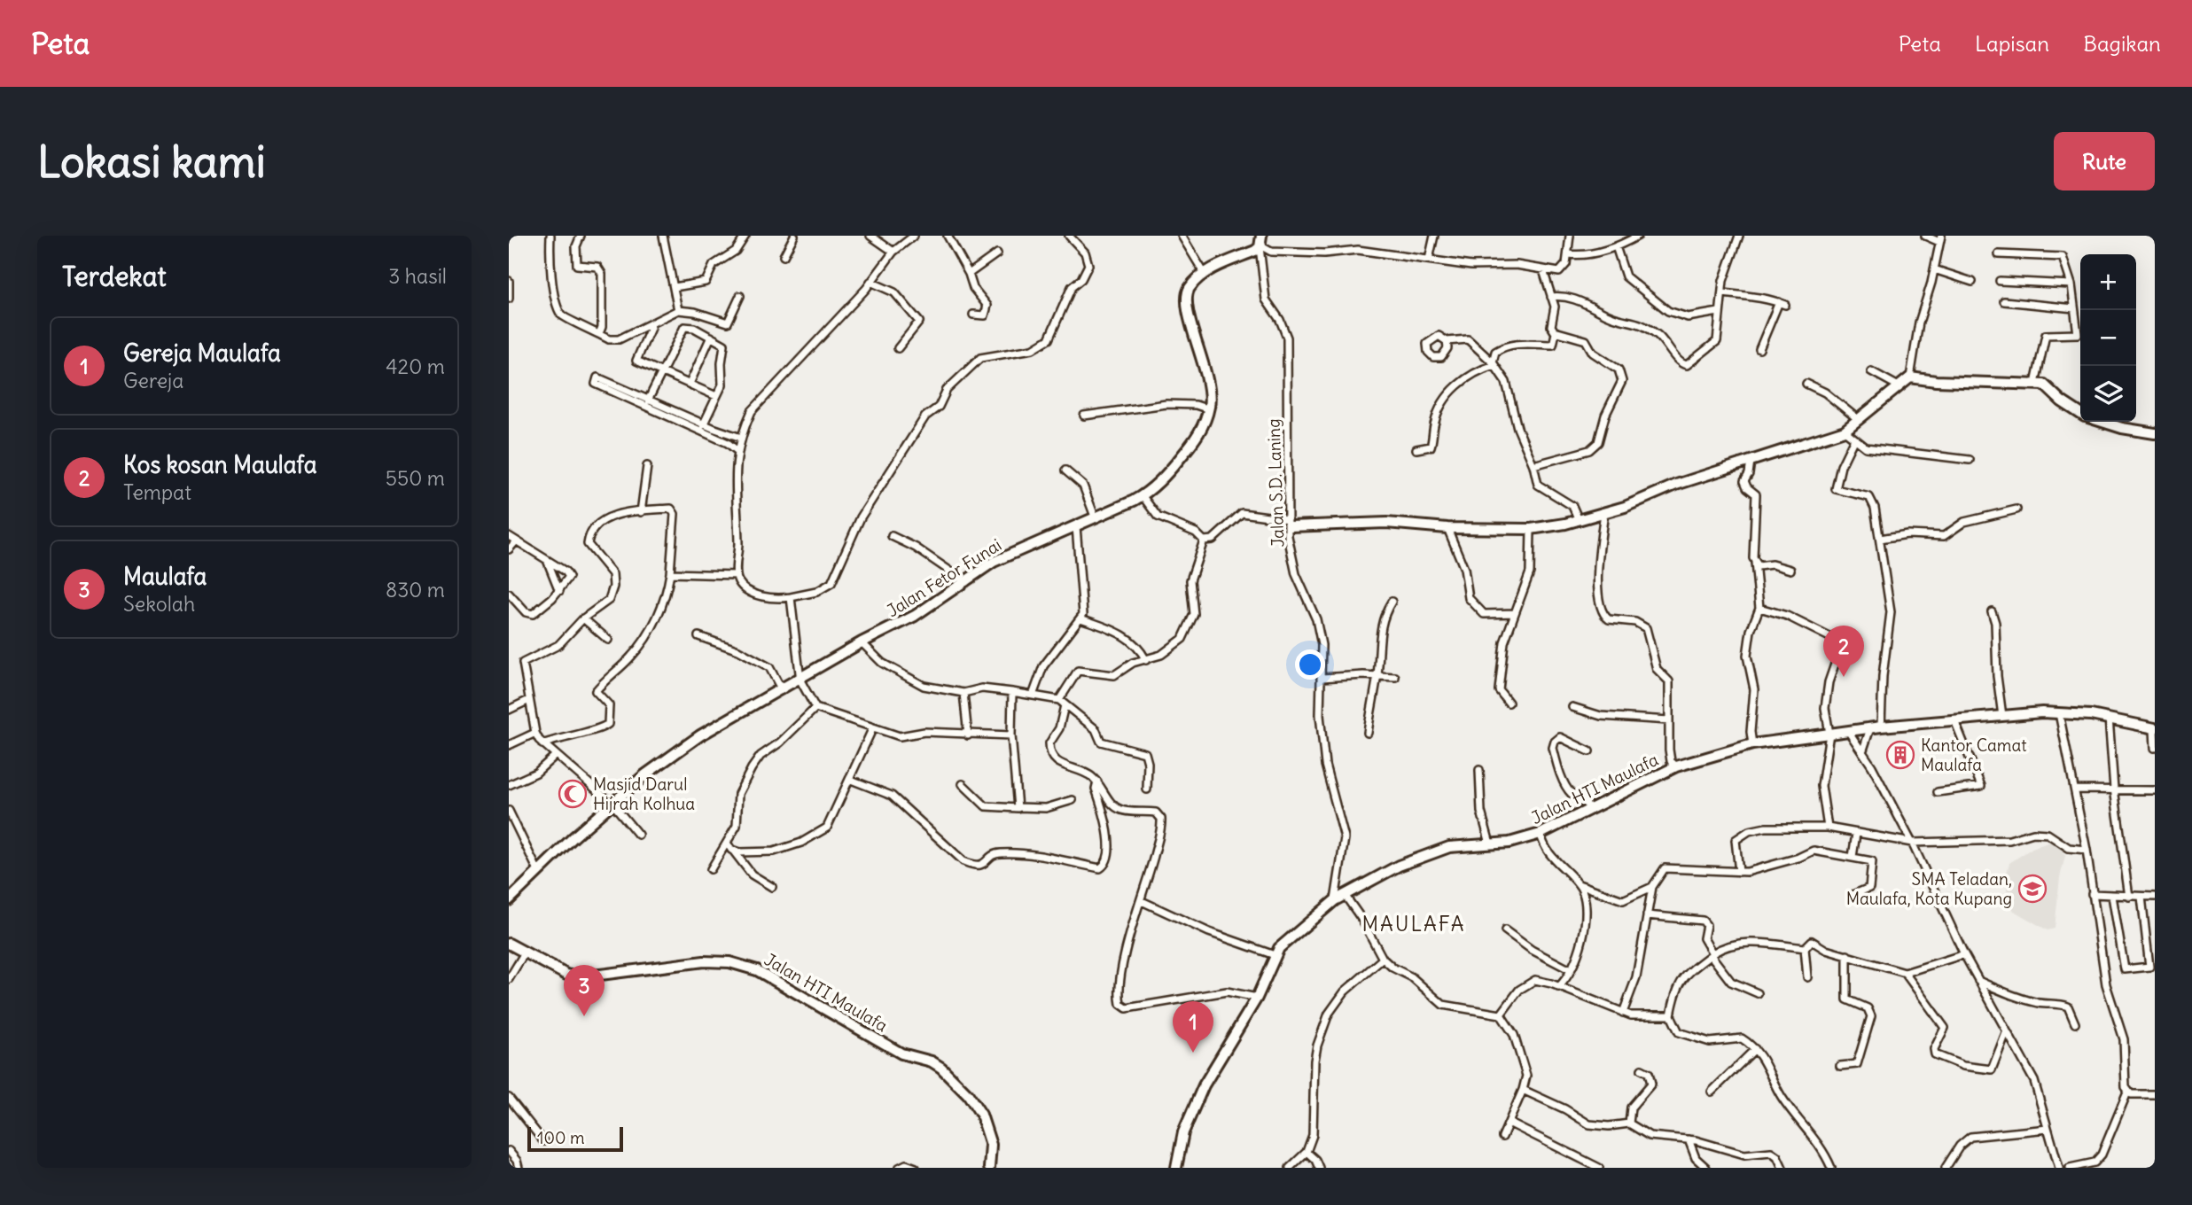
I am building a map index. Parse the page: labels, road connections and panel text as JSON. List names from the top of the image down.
{
  "streets": {
    "street": ["Jalan S.D. Laning", "Jalan Fetor Funai", "Jalan HTI Maulafa"]
  },
  "crossings": [
    ["Jalan S.D. Laning", "Jalan Fetor Funai"],
    ["Jalan S.D. Laning", "Jalan HTI Maulafa"]
  ],
  "districts": ["MAULAFA"],
  "places": {
    "building": ["Kantor Camat Maulafa"],
    "mosque": ["Masjid Darul Hijrah Kolhua"],
    "school or university": ["SMA Teladan, Maulafa, Kota Kupang"]
  },
  "scale_bar": "100 m",
  "page": {
    "header": "Peta",
    "nav": ["Peta", "Lapisan", "Bagikan"],
    "buttons": "Rute",
    "title": "Lokasi kami",
    "heading": ["Terdekat", "3 hasil"],
    "map_buttons": ["+", "−"],
    "list": [
      {
        "mark": "1",
        "name": "Gereja Maulafa",
        "note": "Gereja",
        "value": "420 m"
      },
      {
        "mark": "2",
        "name": "Kos kosan Maulafa",
        "note": "Tempat",
        "value": "550 m"
      },
      {
        "mark": "3",
        "name": "Maulafa",
        "note": "Sekolah",
        "value": "830 m"
      }
    ],
    "pins": ["2", "3", "1"],
    "scale": "100 m"
  }
}
